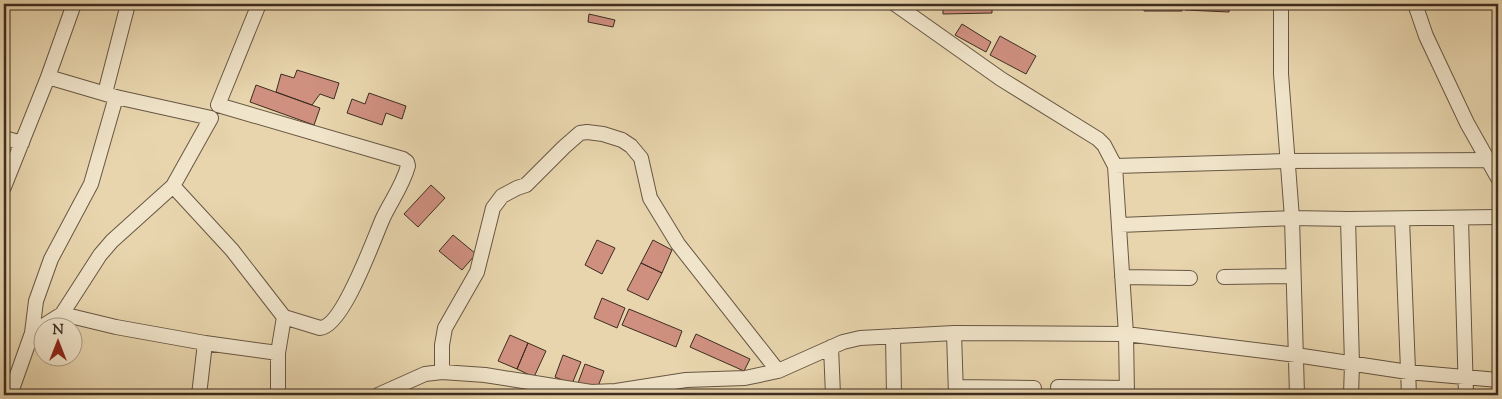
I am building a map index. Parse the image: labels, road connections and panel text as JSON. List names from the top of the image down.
{
  "north": "top"
}
